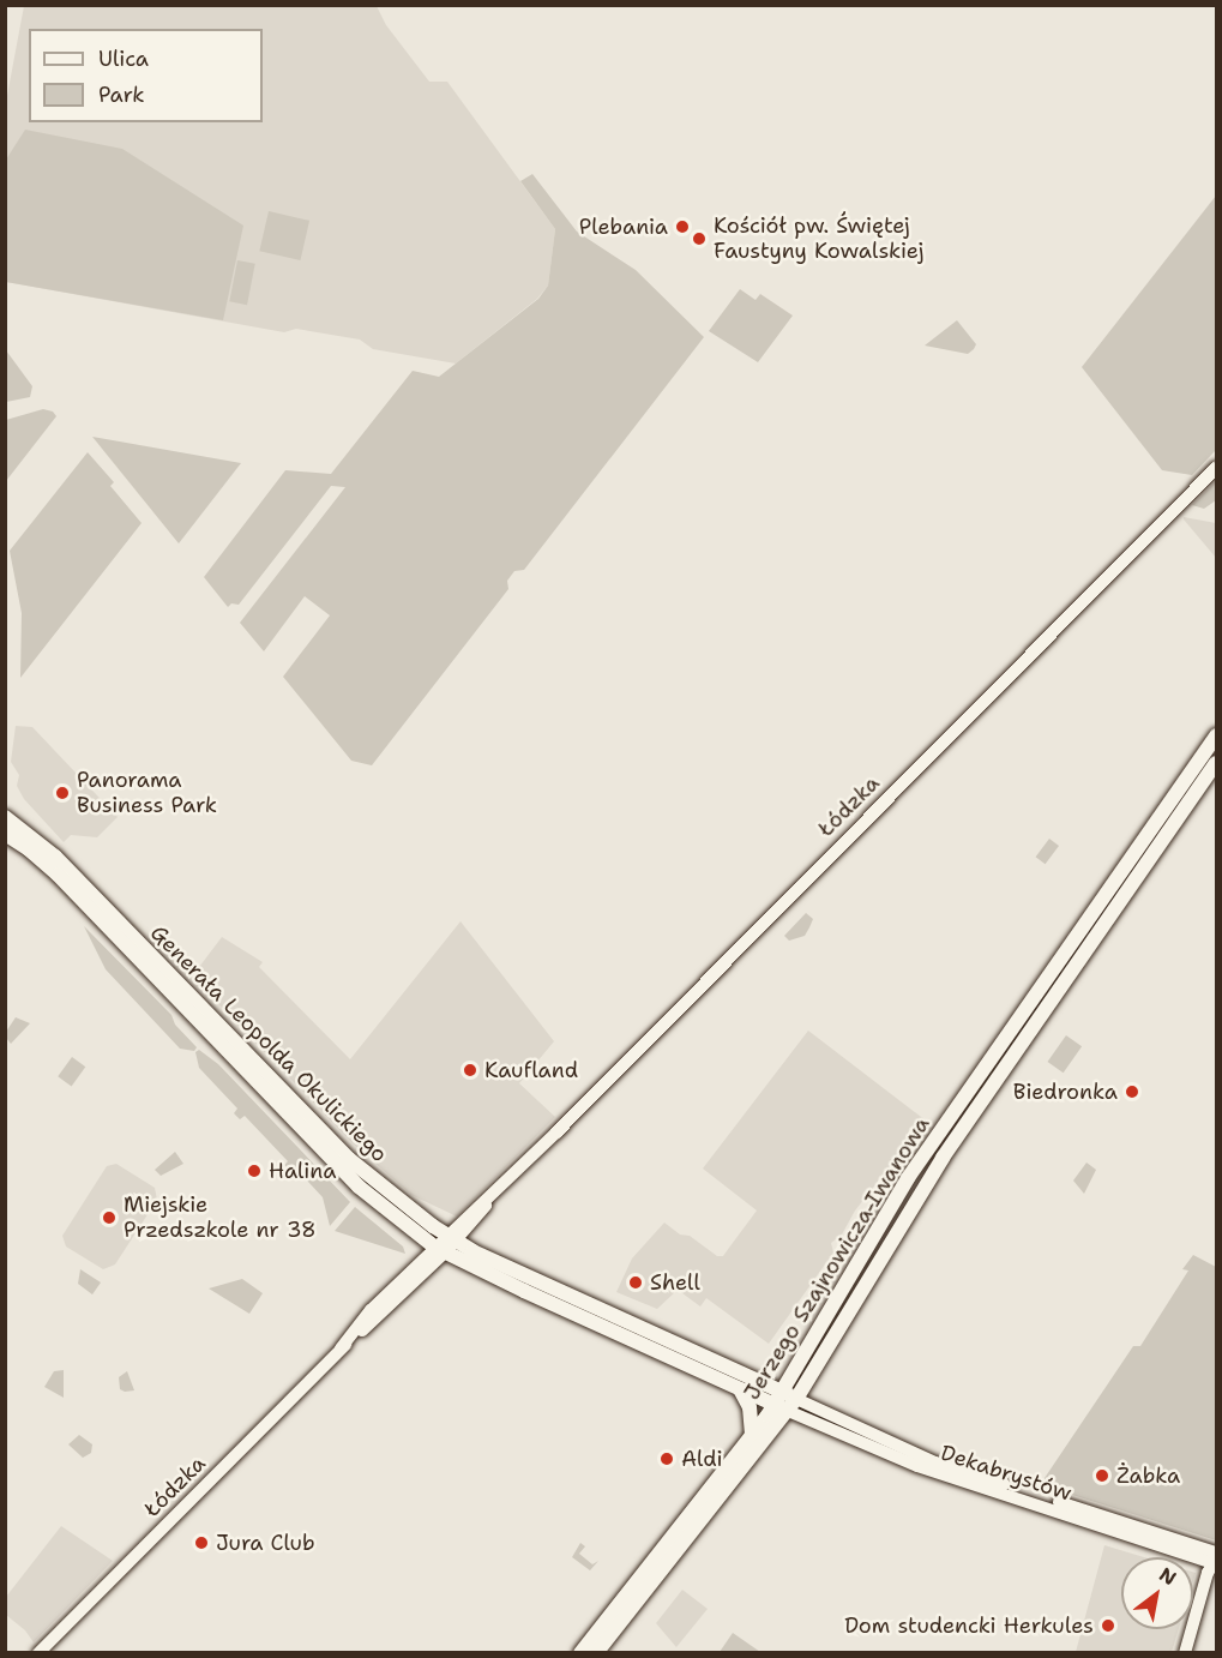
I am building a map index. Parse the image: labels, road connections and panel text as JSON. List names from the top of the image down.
{
  "streets": {
    "main road": ["Generała Leopolda Okulickiego", "Jerzego Szajnowicza-Iwanowa"],
    "street": ["Łódzka", "Dekabrystów"]
  },
  "crossings": [
    ["Łódzka", "Generała Leopolda Okulickiego"],
    ["Generała Leopolda Okulickiego", "Jerzego Szajnowicza-Iwanowa"],
    ["Generała Leopolda Okulickiego", "Dekabrystów"],
    ["Jerzego Szajnowicza-Iwanowa", "Dekabrystów"]
  ],
  "places": [
    "Plebania",
    "Kościół pw. Świętej Faustyny Kowalskiej",
    "Panorama Business Park",
    "Kaufland",
    "Biedronka",
    "Halina",
    "Miejskie Przedszkole nr 38",
    "Shell",
    "Aldi",
    "Żabka",
    "Jura Club",
    "Dom studencki Herkules"
  ],
  "legend": ["Ulica", "Park"],
  "north": "top right"
}
